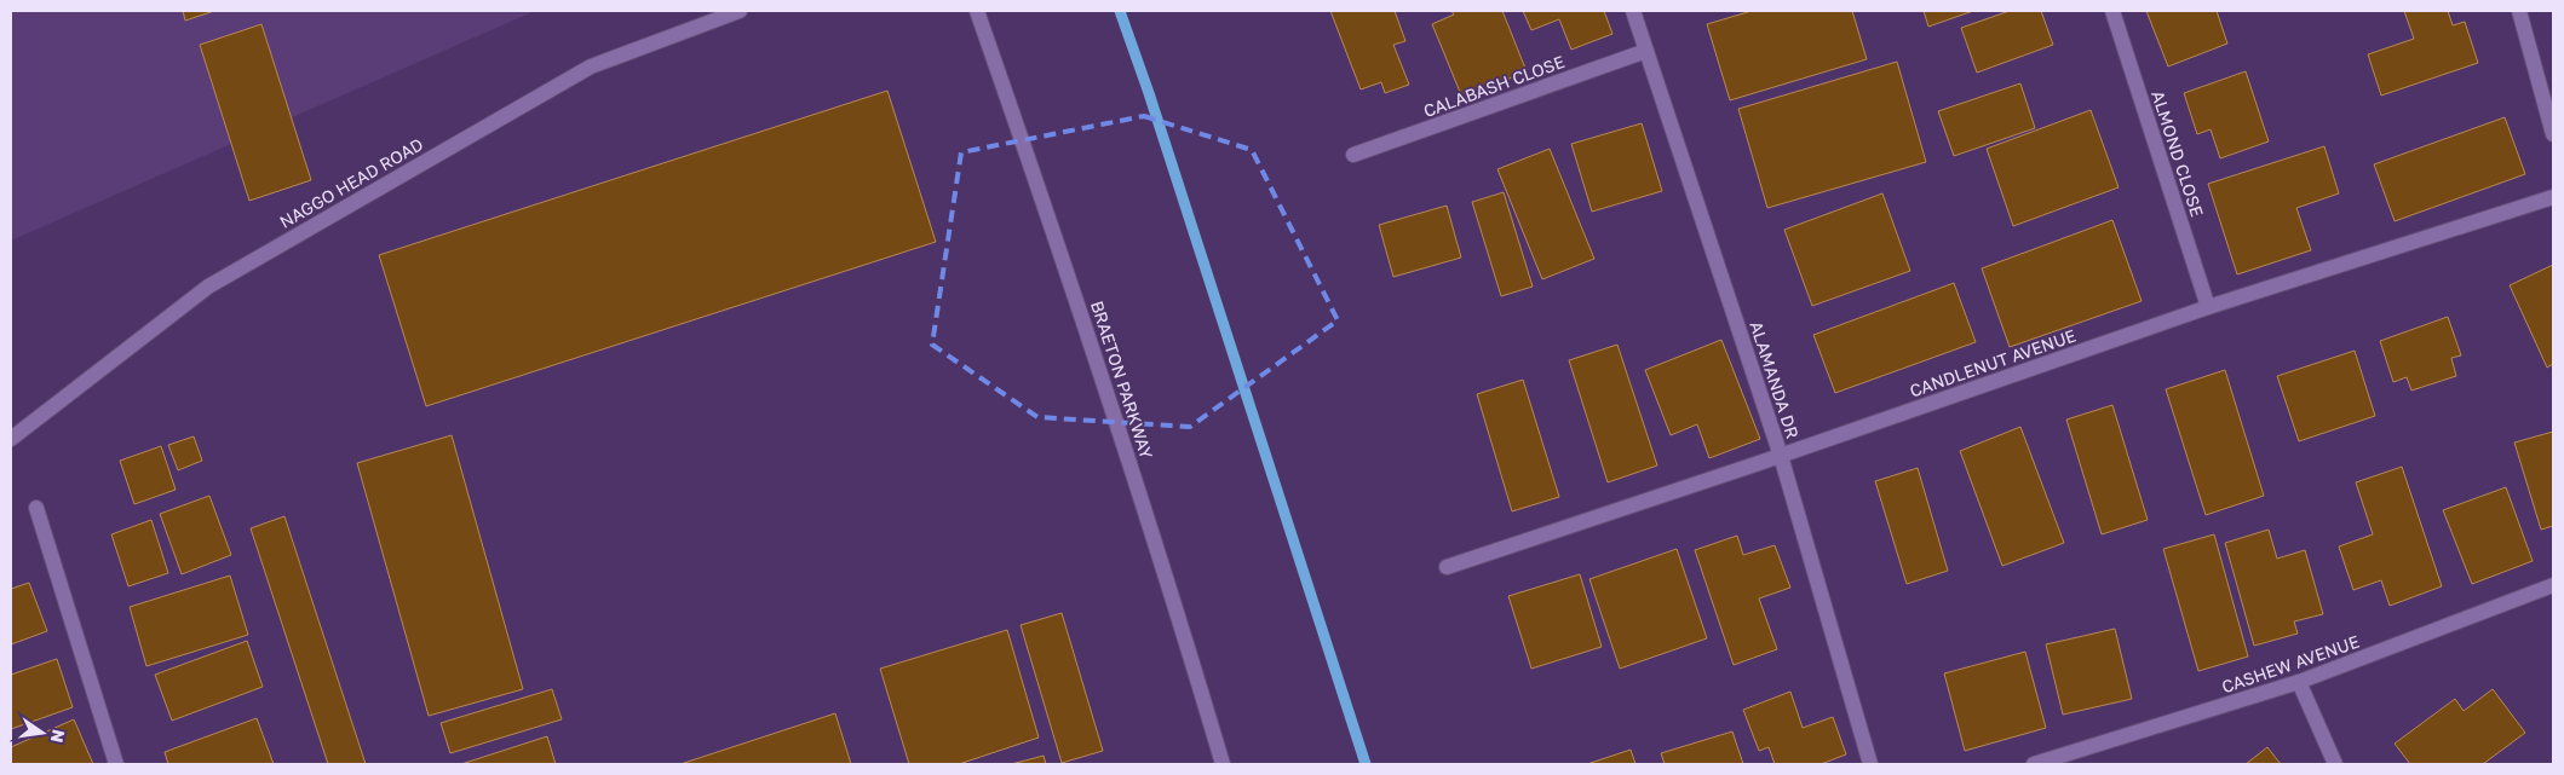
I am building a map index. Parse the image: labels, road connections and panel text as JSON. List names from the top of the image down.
{
  "streets": {
    "street": [
      "CALABASH CLOSE",
      "ALMOND CLOSE",
      "NAGGO HEAD ROAD",
      "CANDLENUT AVENUE",
      "BRAETON PARKWAY",
      "ALAMANDA DR",
      "CASHEW AVENUE"
    ]
  },
  "crossings": [
    ["CALABASH CLOSE", "ALAMANDA DR"],
    ["ALMOND CLOSE", "CANDLENUT AVENUE"],
    ["CANDLENUT AVENUE", "ALAMANDA DR"]
  ],
  "north": "right"
}
